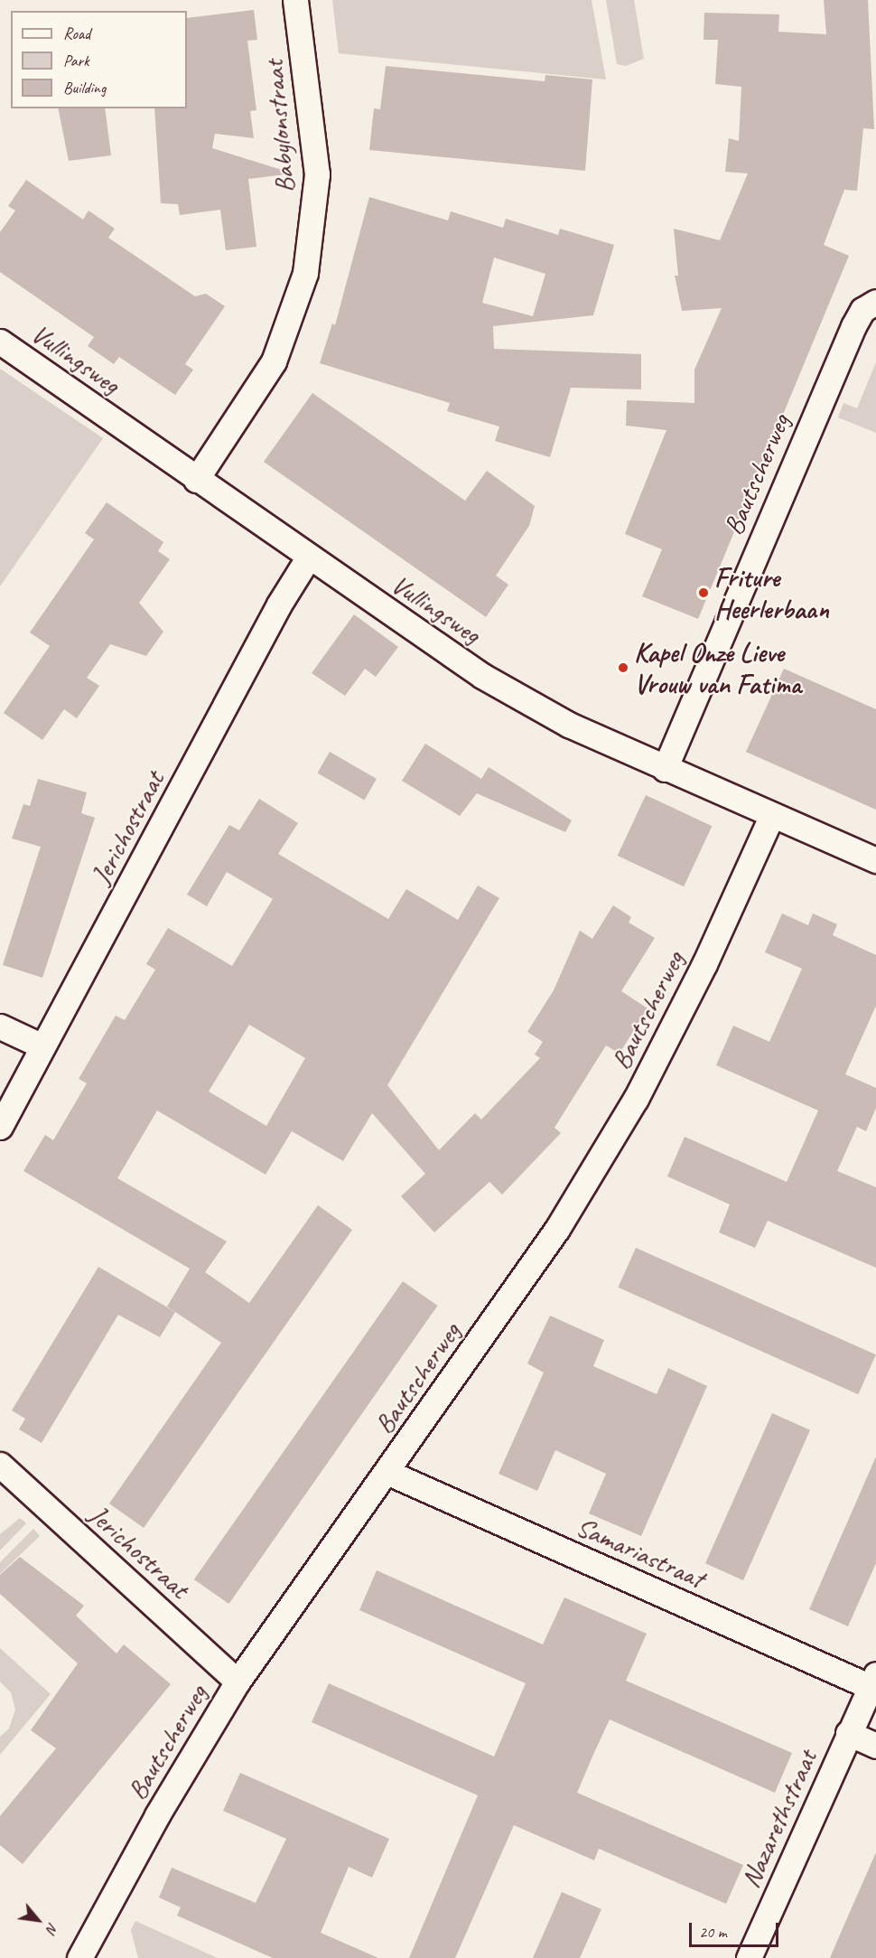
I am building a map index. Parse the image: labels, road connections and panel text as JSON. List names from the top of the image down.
{
  "streets": {
    "street": [
      "Babylonstraat",
      "Vullingsweg",
      "Bautscherweg",
      "Jerichostraat",
      "Samariastraat",
      "Nazarethstraat"
    ]
  },
  "crossings": [
    ["Babylonstraat", "Vullingsweg"],
    ["Vullingsweg", "Bautscherweg"],
    ["Vullingsweg", "Jerichostraat"],
    ["Bautscherweg", "Jerichostraat"],
    ["Bautscherweg", "Samariastraat"],
    ["Samariastraat", "Nazarethstraat"]
  ],
  "places": ["Friture Heerlerbaan", "Kapel Onze Lieve Vrouw van Fatima"],
  "legend": ["Road", "Park", "Building"],
  "scale_bar": "20 m",
  "north": "bottom right"
}
